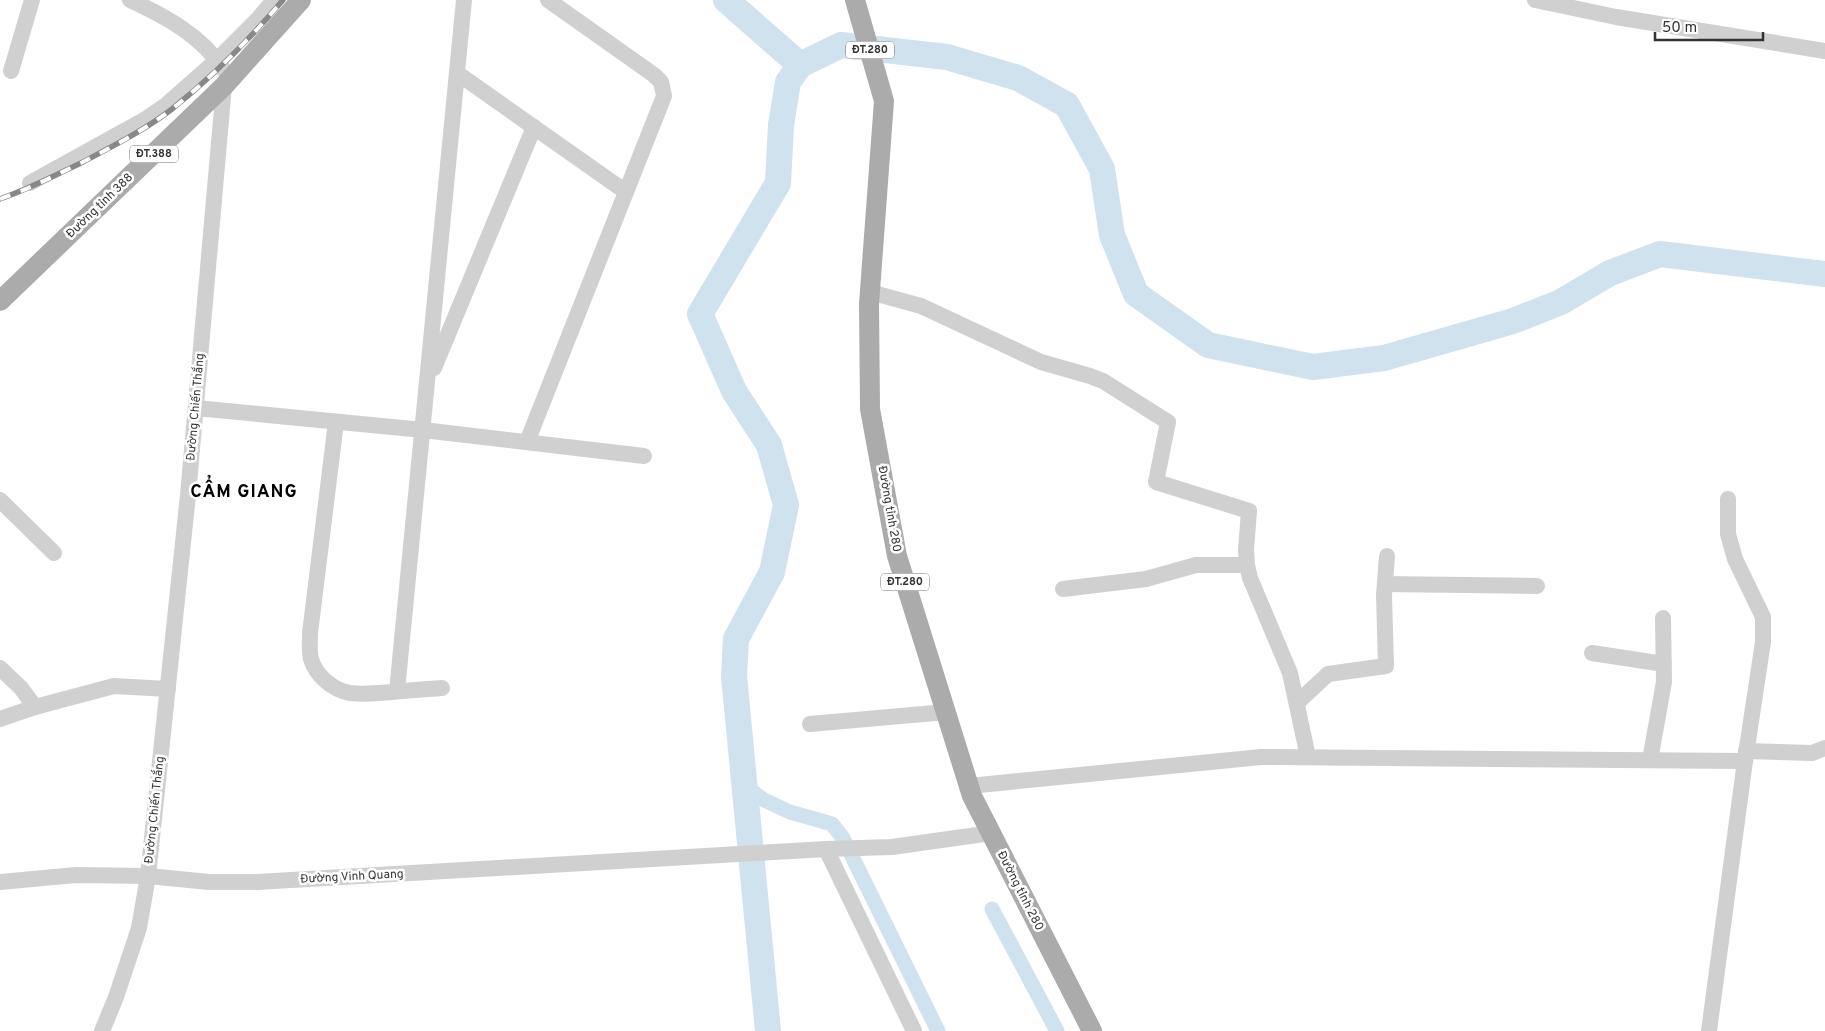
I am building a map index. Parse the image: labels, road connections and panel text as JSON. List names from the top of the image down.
{
  "streets": {
    "main road": [
      "ĐT.280",
      "ĐT.388",
      "Đường tỉnh 388",
      "Đường tỉnh 280"
    ],
    "street": ["Đường Chiến Thắng", "Đường Vinh Quang"]
  },
  "crossings": [
    ["Đường tỉnh 388", "Đường Chiến Thắng"],
    ["Đường Chiến Thắng", "Đường Vinh Quang"],
    ["Đường tỉnh 280", "Đường Vinh Quang"]
  ],
  "districts": ["CẨM GIANG"],
  "scale_bar": "50 m"
}
